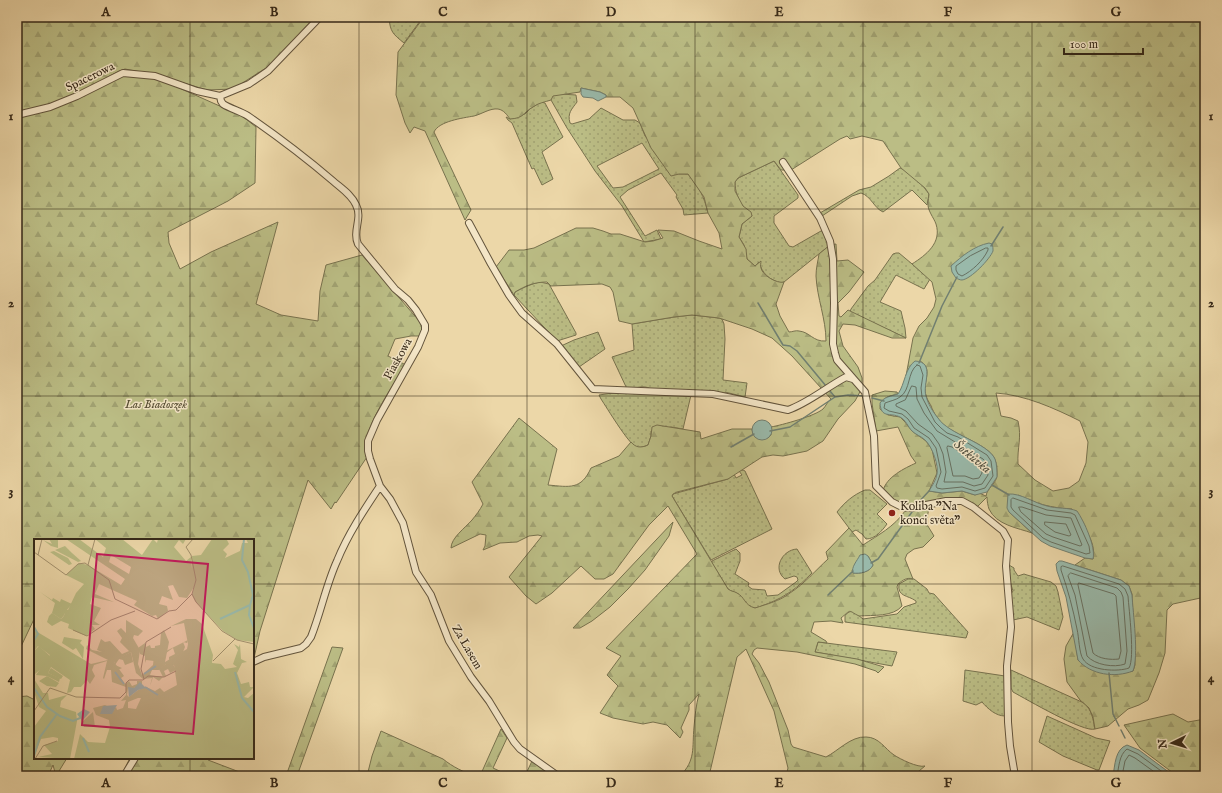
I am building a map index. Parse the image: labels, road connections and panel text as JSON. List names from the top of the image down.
{
  "streets": {
    "street": ["Spacerowa", "Piaskowa", "Za Lasem"]
  },
  "crossings": [
    ["Spacerowa", "Piaskowa"],
    ["Piaskowa", "Za Lasem"]
  ],
  "water": ["Šotkůvka"],
  "parks": ["Las Biadoszek"],
  "places": ["Koliba \"Na konci světa\""],
  "scale_bar": "100 m",
  "north": "left",
  "grid": {
    "columns": [
      "A",
      "B",
      "C",
      "D",
      "E",
      "F",
      "G"
    ],
    "rows": [
      "1",
      "2",
      "3",
      "4"
    ]
  }
}
